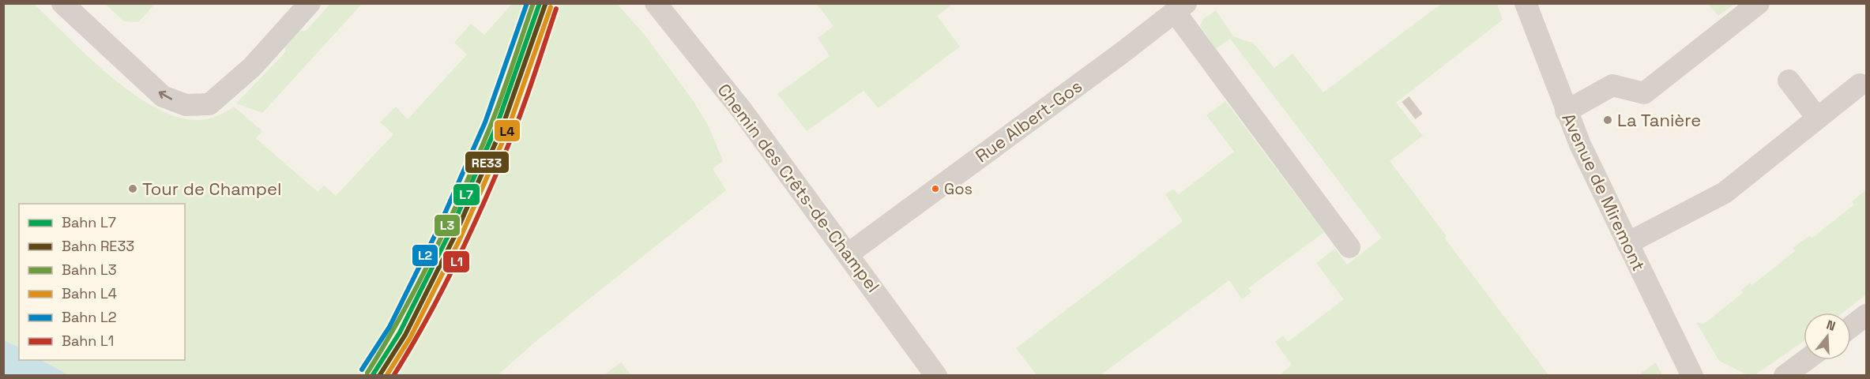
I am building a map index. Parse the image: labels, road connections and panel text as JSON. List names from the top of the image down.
{
  "streets": {
    "street": ["Rue Albert-Gos", "Chemin des Crêts-de-Champel", "Avenue de Miremont"]
  },
  "crossings": [
    ["Rue Albert-Gos", "Chemin des Crêts-de-Champel"]
  ],
  "places": ["La Tanière", "Tour de Champel", "Gos"],
  "lines": [
    "rail line L7",
    "rail line L3",
    "rail line L2",
    "rail line RE33",
    "rail line L4",
    "rail line L1"
  ],
  "legend": [
    "Bahn L7",
    "Bahn RE33",
    "Bahn L3",
    "Bahn L4",
    "Bahn L2",
    "Bahn L1"
  ],
  "north": "top"
}
